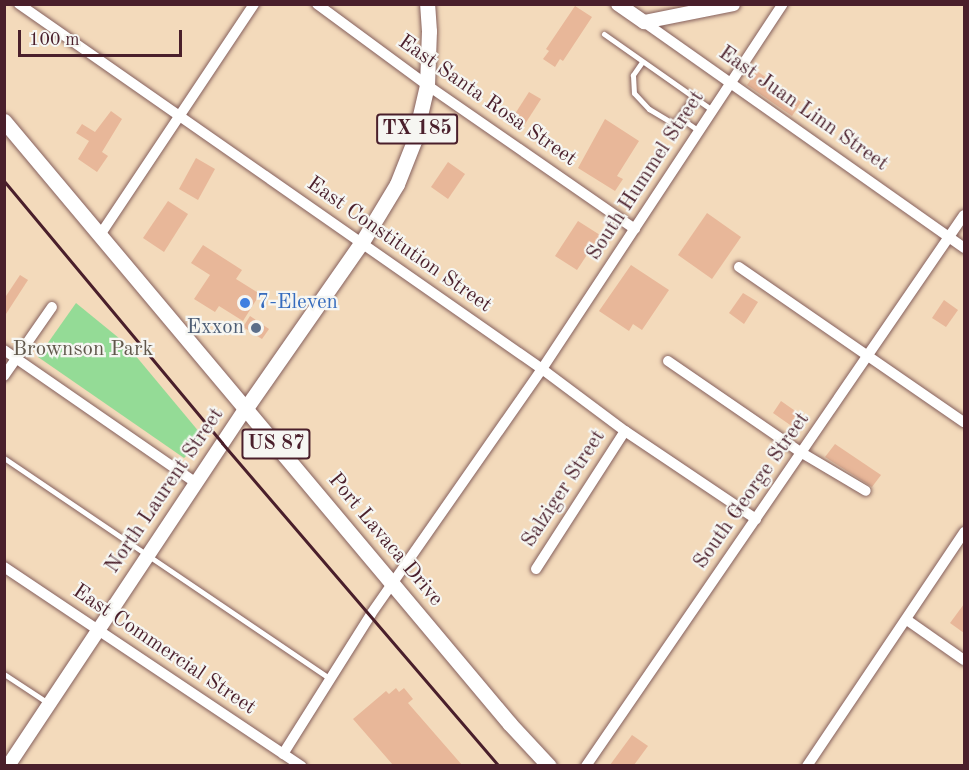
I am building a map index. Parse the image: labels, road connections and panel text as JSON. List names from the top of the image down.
{
  "streets": {
    "main road": [
      "East Juan Linn Street",
      "TX 185",
      "US 87",
      "North Laurent Street",
      "Port Lavaca Drive"
    ],
    "street": [
      "East Santa Rosa Street",
      "South Hummel Street",
      "East Constitution Street",
      "Salziger Street",
      "South George Street",
      "East Commercial Street"
    ]
  },
  "crossings": [
    ["East Santa Rosa Street", "TX 185"],
    ["East Santa Rosa Street", "South Hummel Street"],
    ["East Juan Linn Street", "South Hummel Street"],
    ["East Juan Linn Street", "South George Street"],
    ["TX 185", "East Constitution Street"],
    ["TX 185", "North Laurent Street"],
    ["South Hummel Street", "East Constitution Street"],
    ["South Hummel Street", "Port Lavaca Drive"],
    ["South Hummel Street", "East Commercial Street"],
    ["East Constitution Street", "Salziger Street"],
    ["East Constitution Street", "North Laurent Street"],
    ["East Constitution Street", "South George Street"],
    ["North Laurent Street", "Port Lavaca Drive"],
    ["North Laurent Street", "East Commercial Street"]
  ],
  "parks": ["Brownson Park"],
  "places": ["7-Eleven", "Exxon"],
  "scale_bar": "100 m"
}
